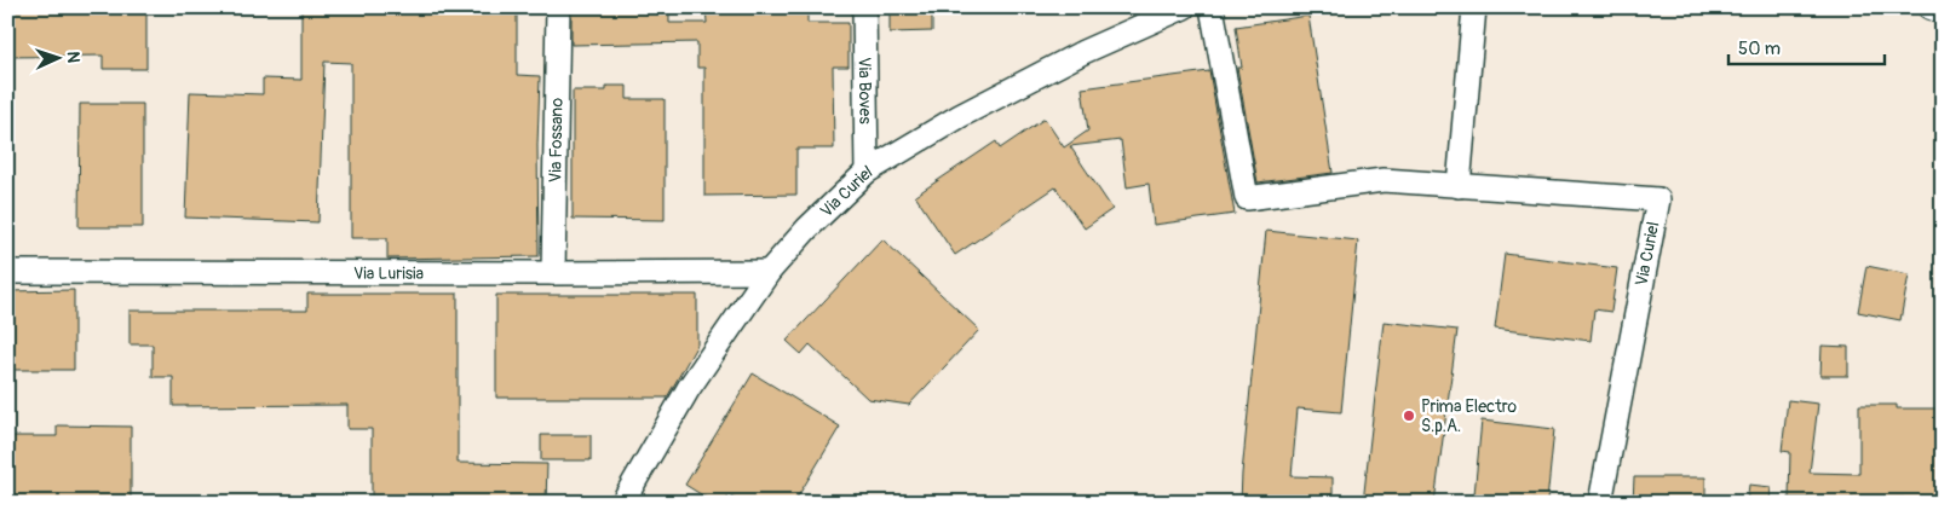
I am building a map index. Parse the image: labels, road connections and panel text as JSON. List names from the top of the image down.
{
  "streets": {
    "street": [
      "Via Boves",
      "Via Fossano",
      "Via Curiel",
      "Via Lurisia"
    ]
  },
  "crossings": [
    ["Via Boves", "Via Curiel"],
    ["Via Fossano", "Via Lurisia"],
    ["Via Curiel", "Via Lurisia"]
  ],
  "places": ["Prima Electro S.p.A."],
  "scale_bar": "50 m",
  "north": "right"
}
